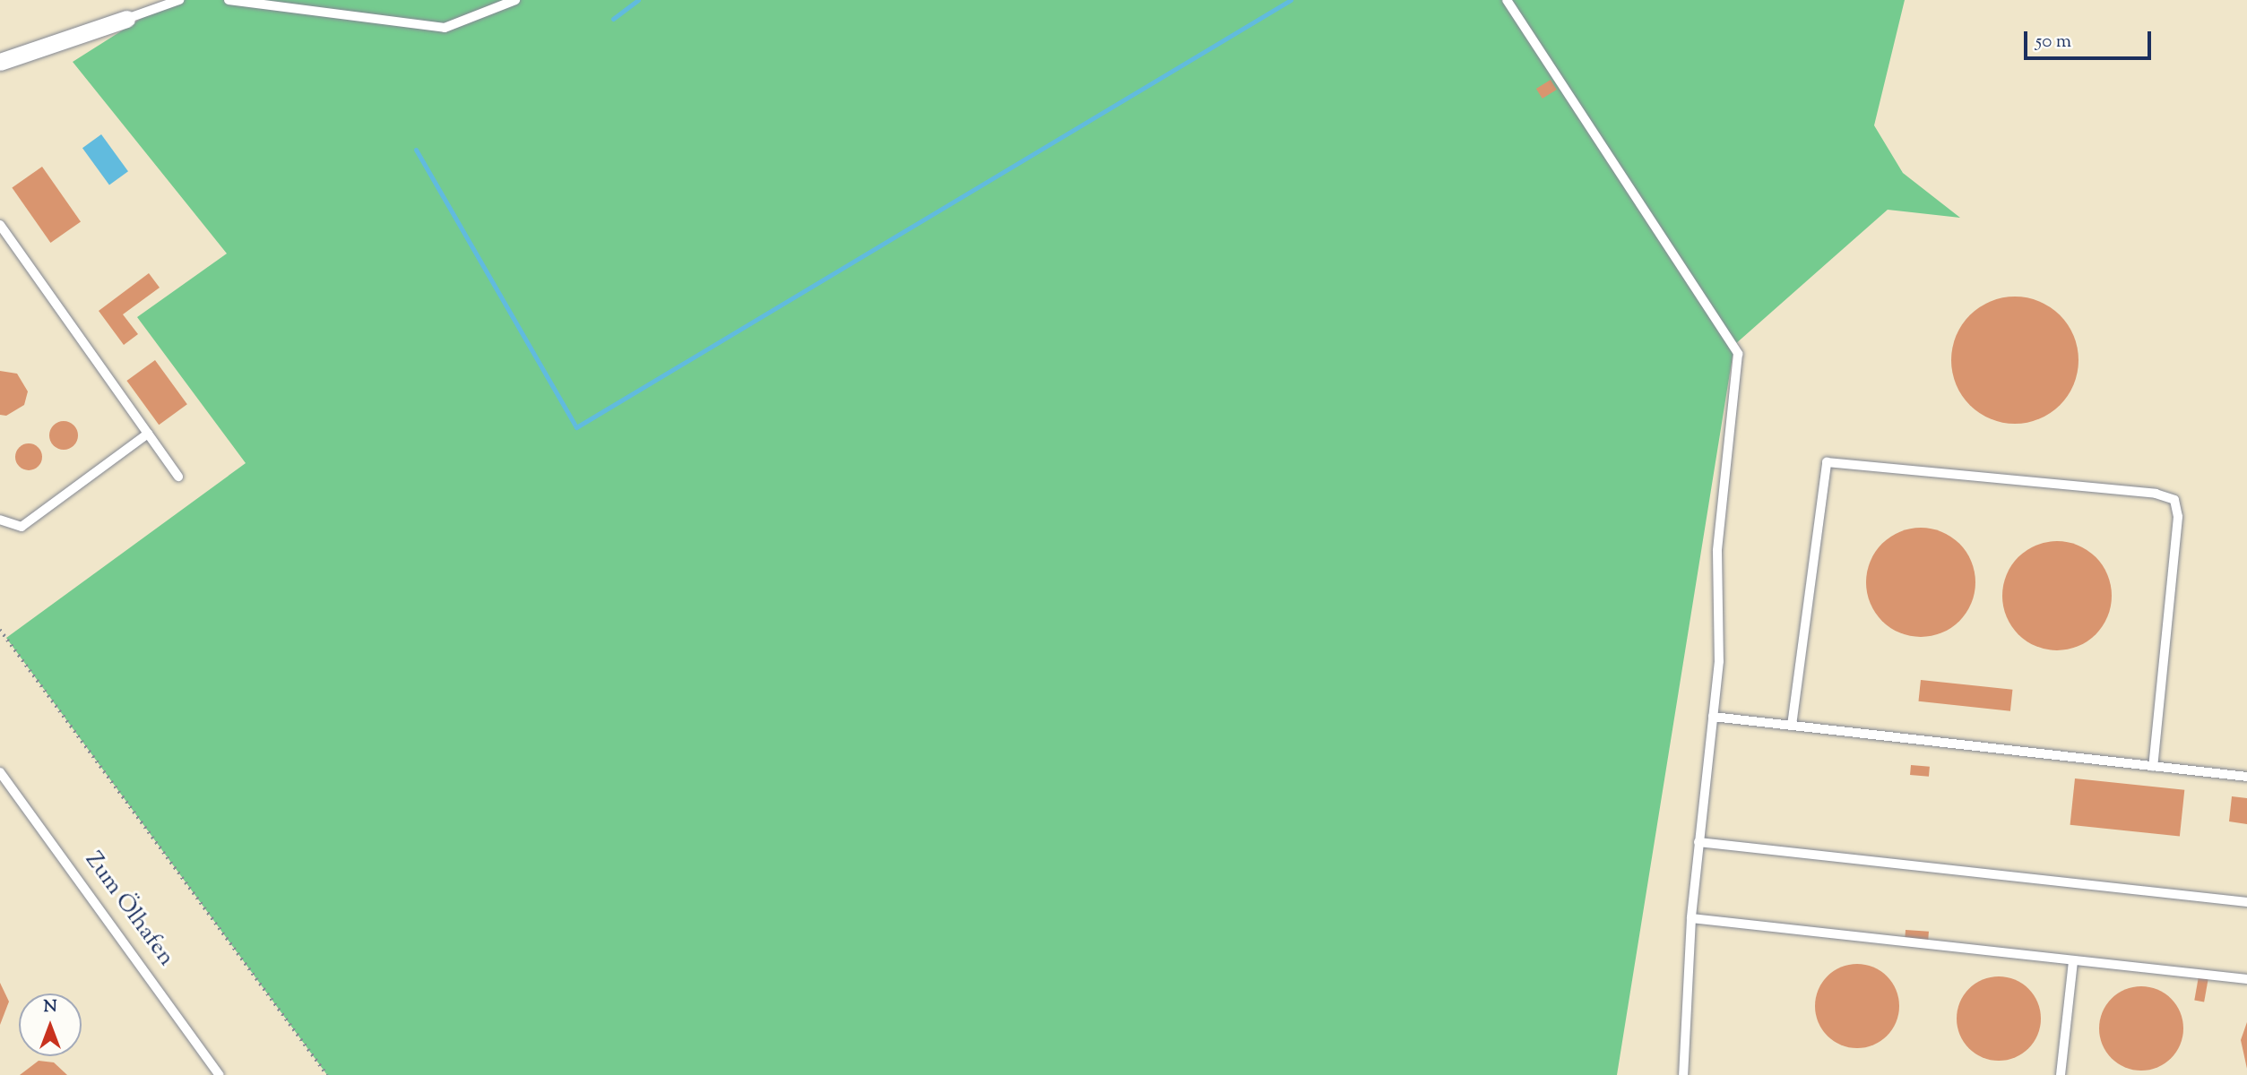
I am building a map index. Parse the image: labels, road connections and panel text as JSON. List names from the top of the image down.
{
  "streets": {
    "lane": ["Zum Ölhafen"]
  },
  "scale_bar": "50 m",
  "north": "top"
}
